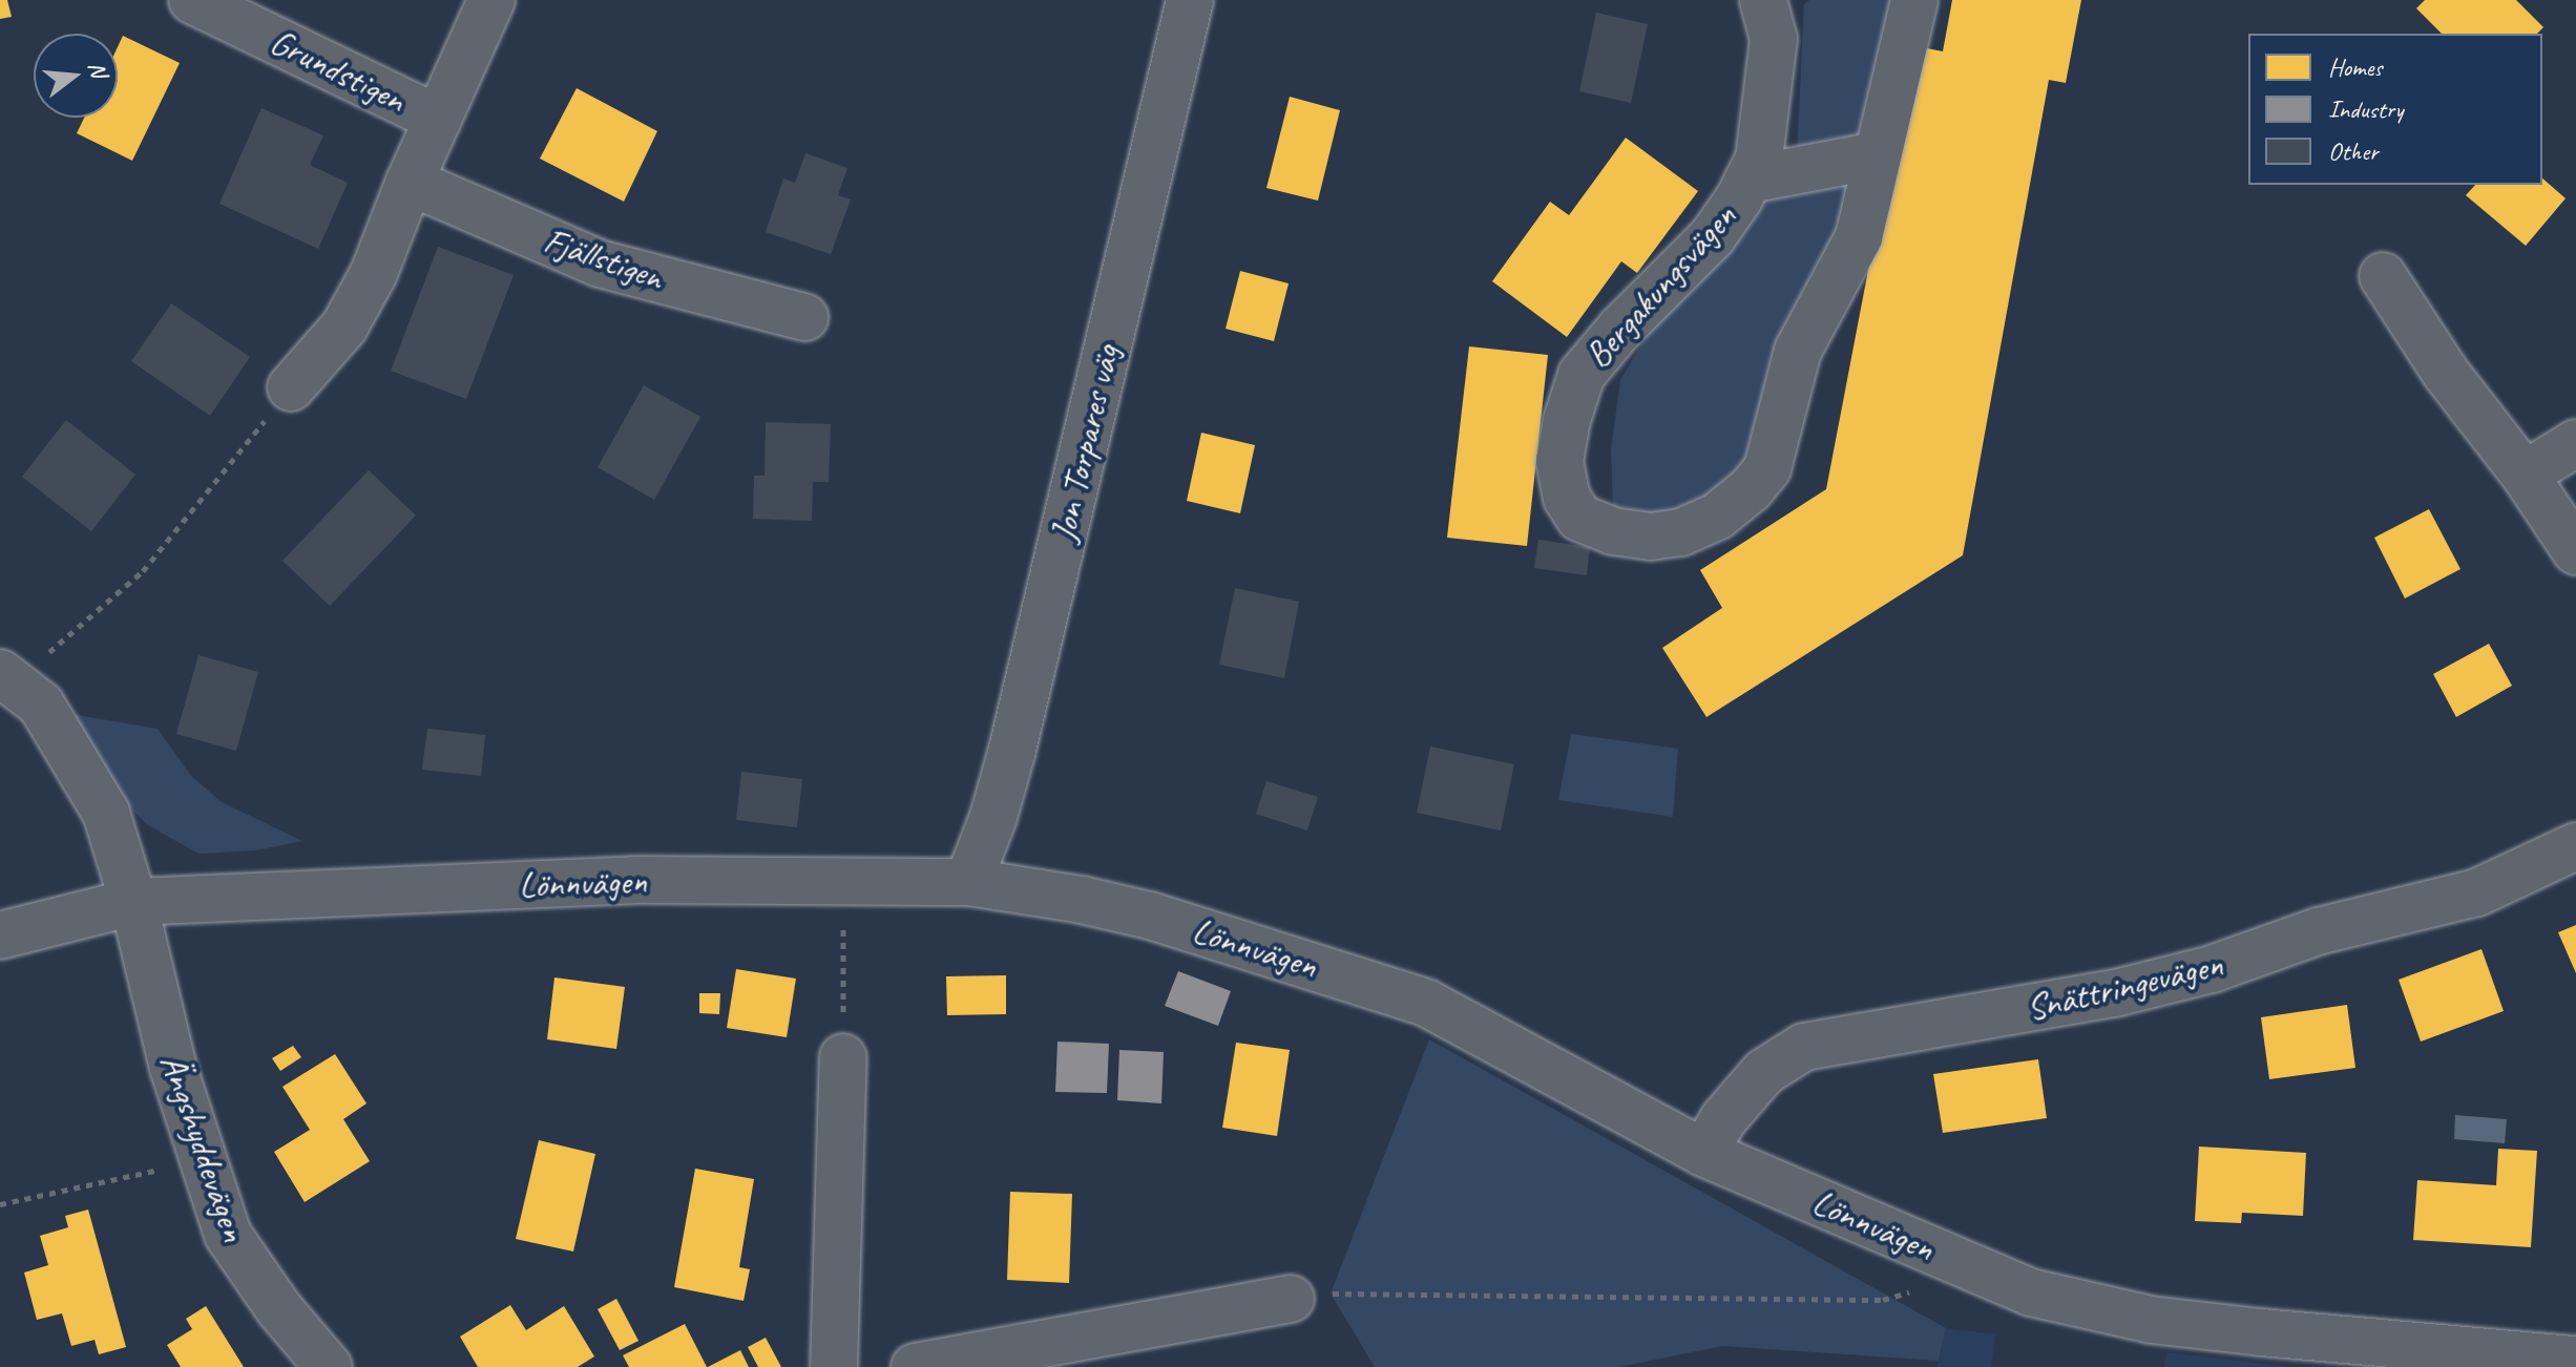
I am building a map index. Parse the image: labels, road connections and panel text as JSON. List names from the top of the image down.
{
  "streets": {
    "street": [
      "Grundstigen",
      "Fjällstigen",
      "Bergakungsvägen",
      "Jon Torpares väg",
      "Lönnvägen",
      "Snättringevägen",
      "Ängshyddevägen"
    ]
  },
  "crossings": [
    ["Jon Torpares väg", "Lönnvägen"],
    ["Lönnvägen", "Snättringevägen"],
    ["Lönnvägen", "Ängshyddevägen"]
  ],
  "legend": ["Homes", "Industry", "Other"],
  "north": "right"
}
